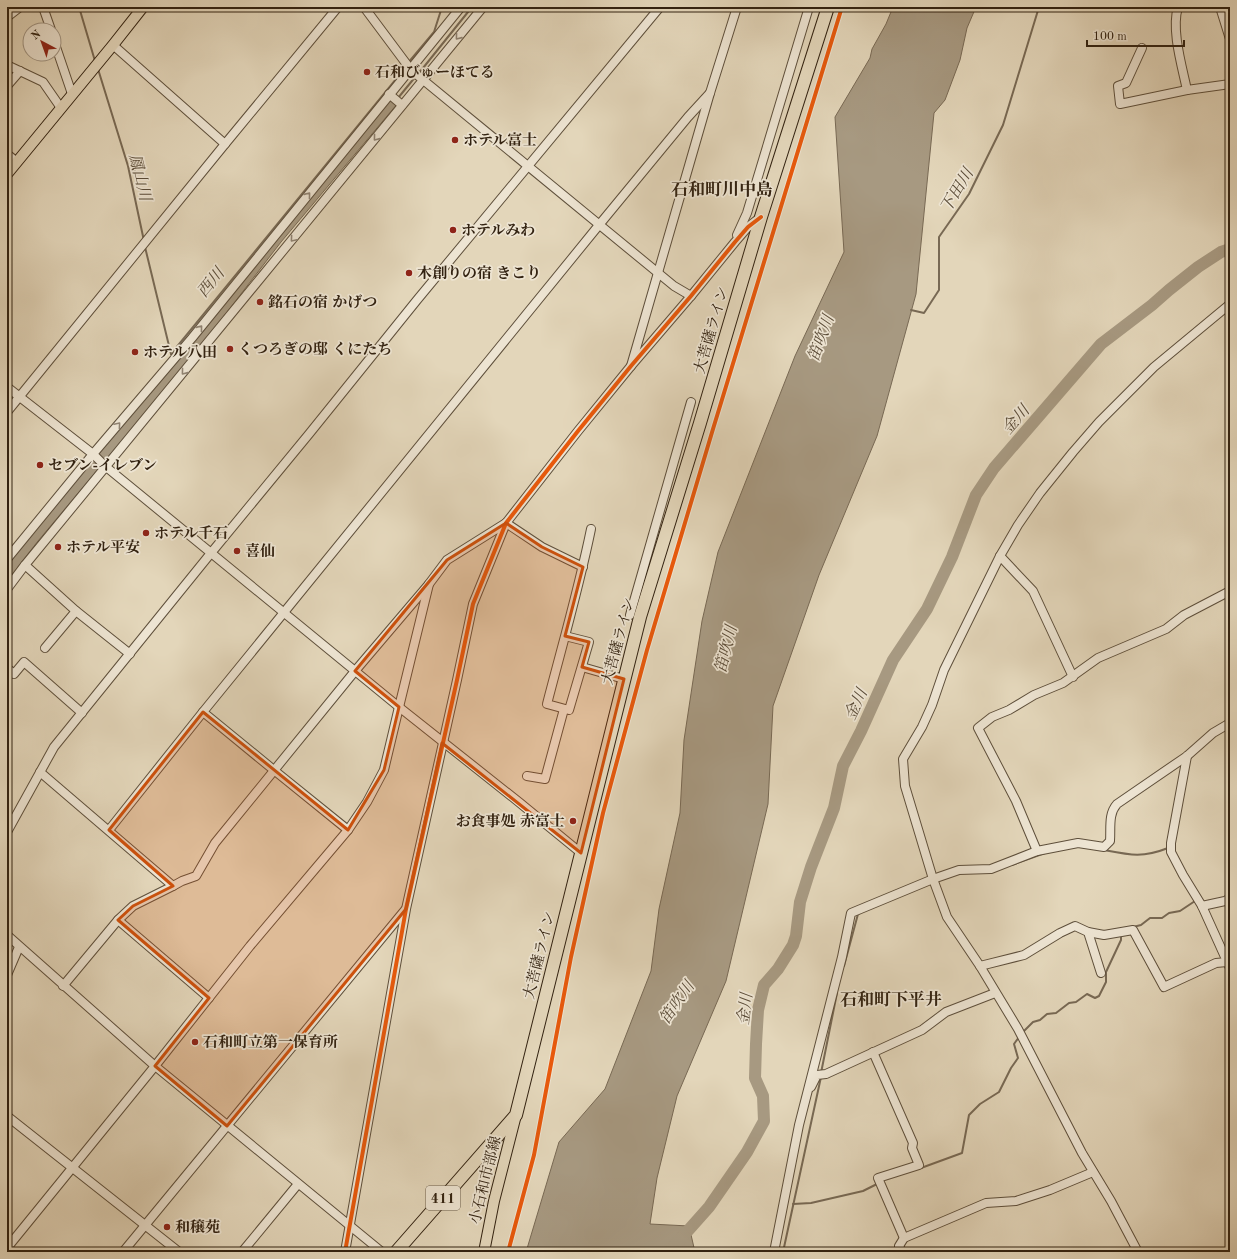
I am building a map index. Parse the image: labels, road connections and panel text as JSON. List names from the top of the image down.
{
  "streets": {
    "highway": ["大菩薩ライン", "411"],
    "main road": ["小石和市部線"]
  },
  "crossings": [
    ["大菩薩ライン", "小石和市部線"]
  ],
  "districts": ["石和町川中島", "石和町下平井"],
  "water": [
    "鳳山川",
    "下田川",
    "西川",
    "笛吹川",
    "金川"
  ],
  "places": [
    "石和びゅーほてる",
    "ホテル富士",
    "ホテルみわ",
    "木創りの宿 きこり",
    "銘石の宿 かげつ",
    "くつろぎの邸 くにたち",
    "ホテル八田",
    "セブン-イレブン",
    "ホテル千石",
    "ホテル平安",
    "喜仙",
    "お食事処 赤富士",
    "石和町立第一保育所",
    "和穣苑"
  ],
  "scale_bar": "100 m",
  "north": "top left"
}
